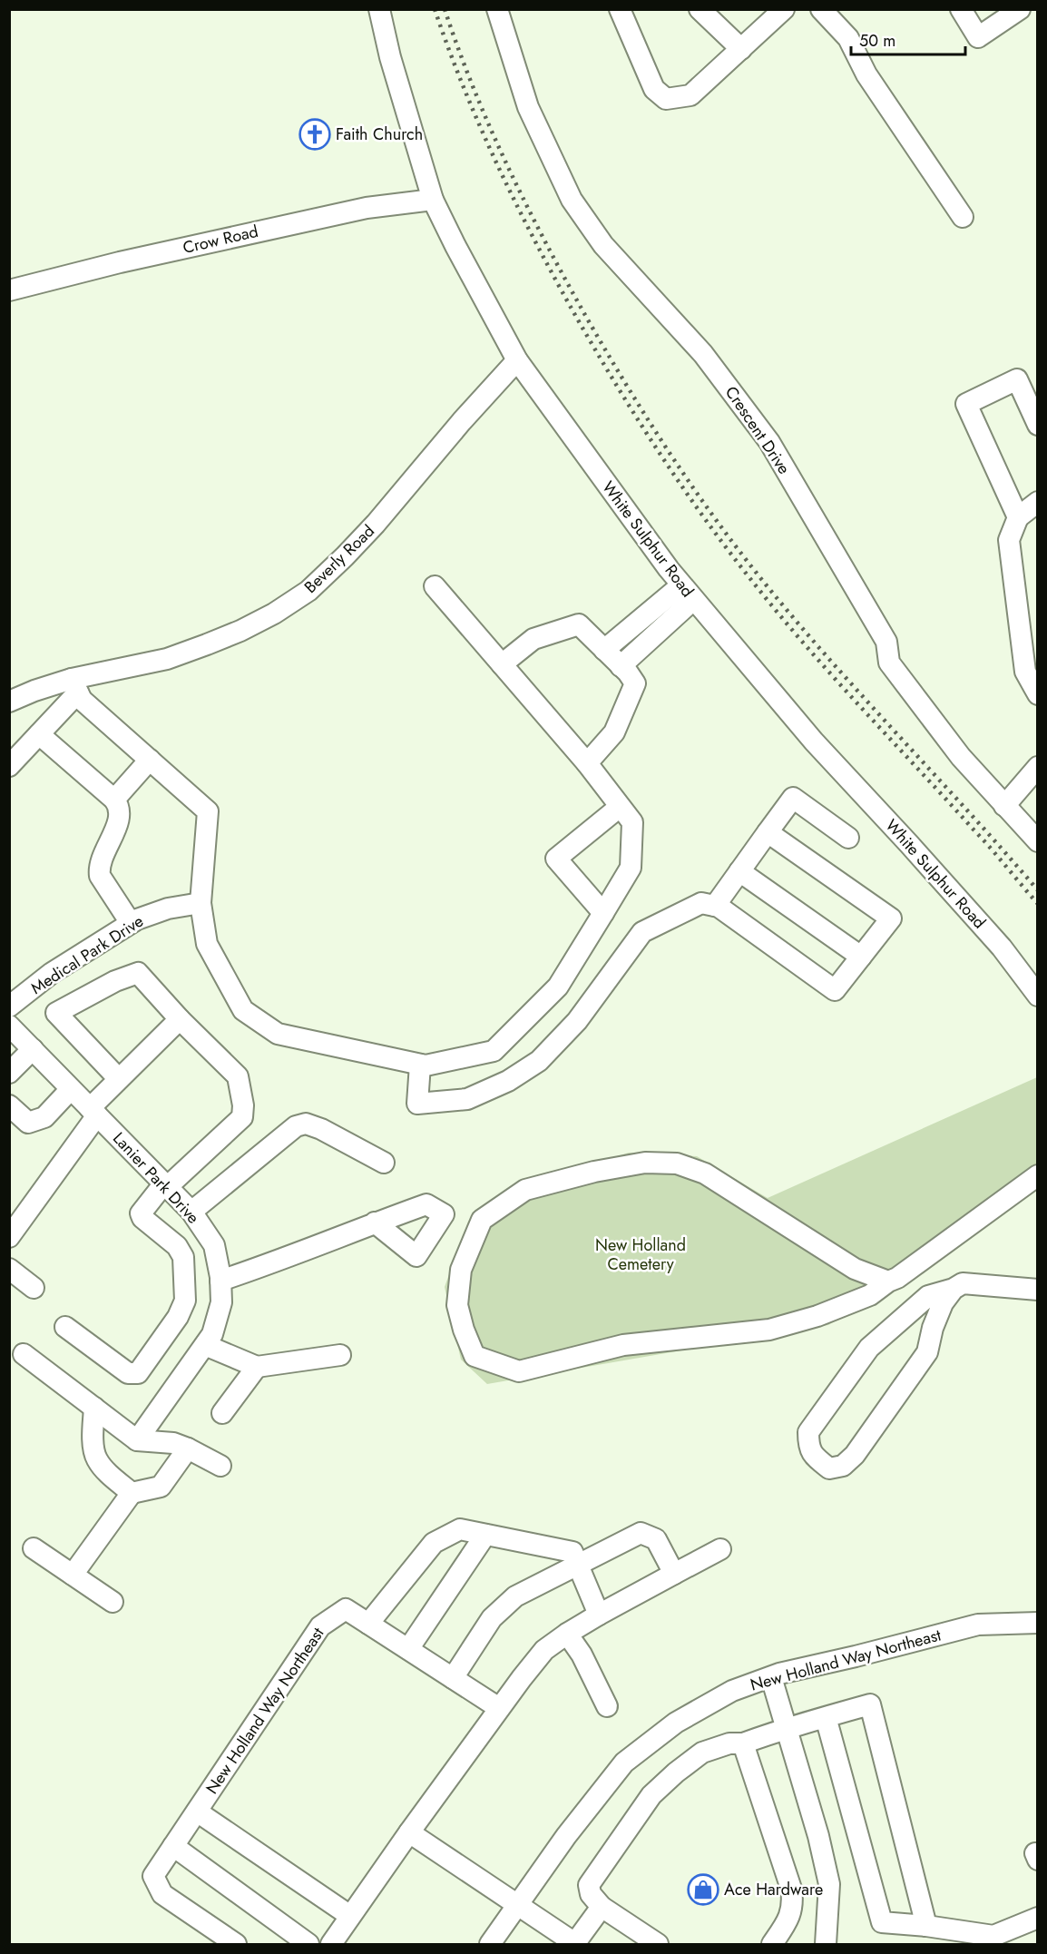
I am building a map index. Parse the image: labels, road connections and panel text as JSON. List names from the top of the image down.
{
  "streets": {
    "street": [
      "Crow Road",
      "Crescent Drive",
      "White Sulphur Road",
      "Beverly Road",
      "Medical Park Drive",
      "Lanier Park Drive",
      "New Holland Way Northeast"
    ]
  },
  "crossings": [
    ["Crow Road", "White Sulphur Road"],
    ["White Sulphur Road", "Beverly Road"]
  ],
  "parks": ["New Holland Cemetery"],
  "places": {
    "church": ["Faith Church"],
    "shop": ["Ace Hardware"]
  },
  "scale_bar": "50 m"
}
